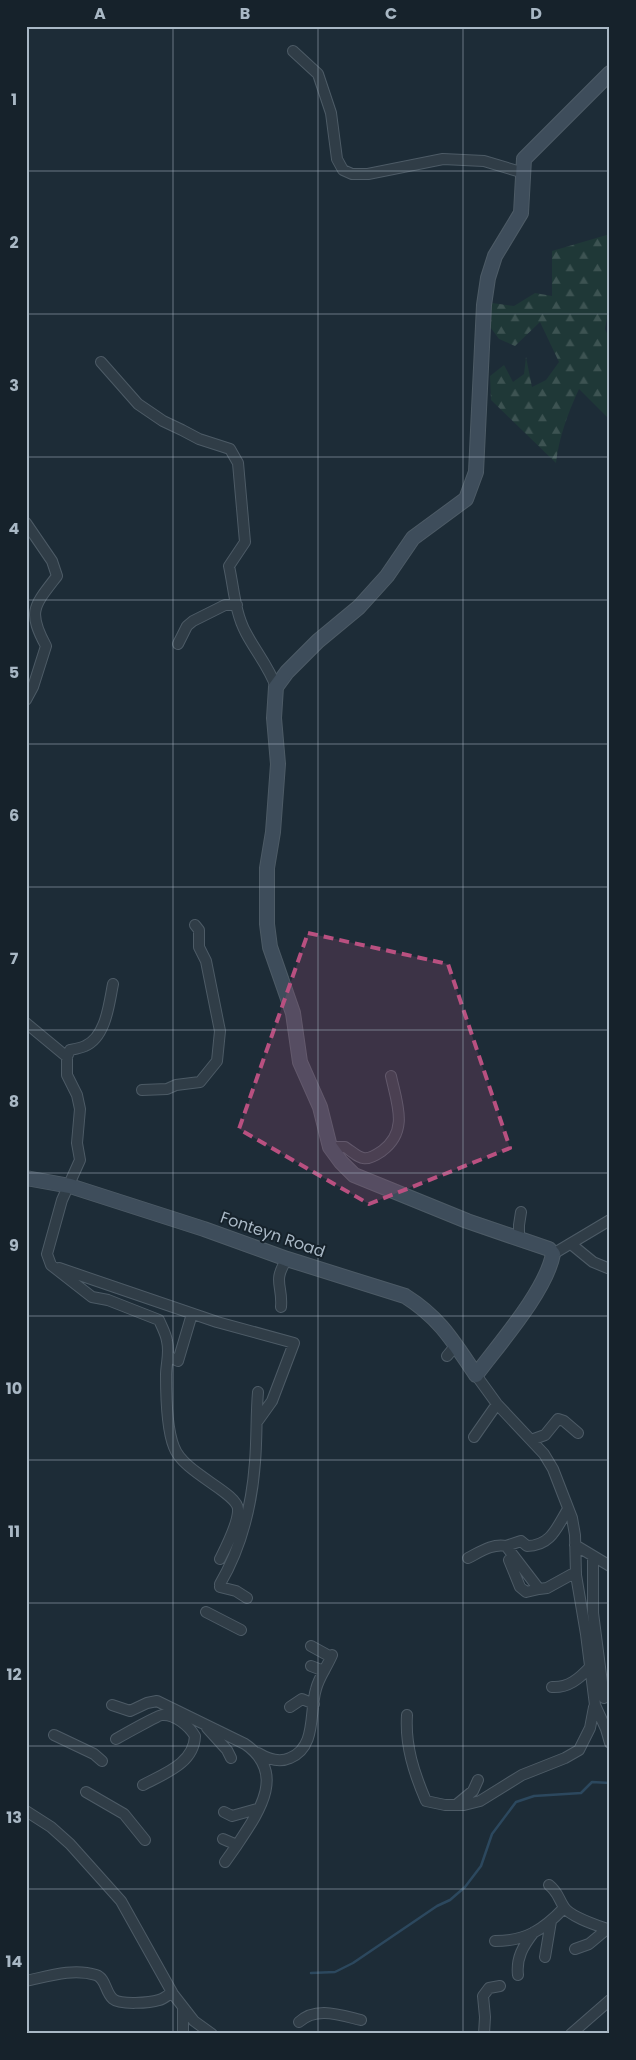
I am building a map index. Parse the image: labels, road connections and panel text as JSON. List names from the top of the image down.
{
  "streets": {
    "street": ["Fonteyn Road"]
  },
  "grid": {
    "columns": [
      "A",
      "B",
      "C",
      "D"
    ],
    "rows": [
      "1",
      "2",
      "3",
      "4",
      "5",
      "6",
      "7",
      "8",
      "9",
      "10",
      "11",
      "12",
      "13",
      "14"
    ]
  }
}
